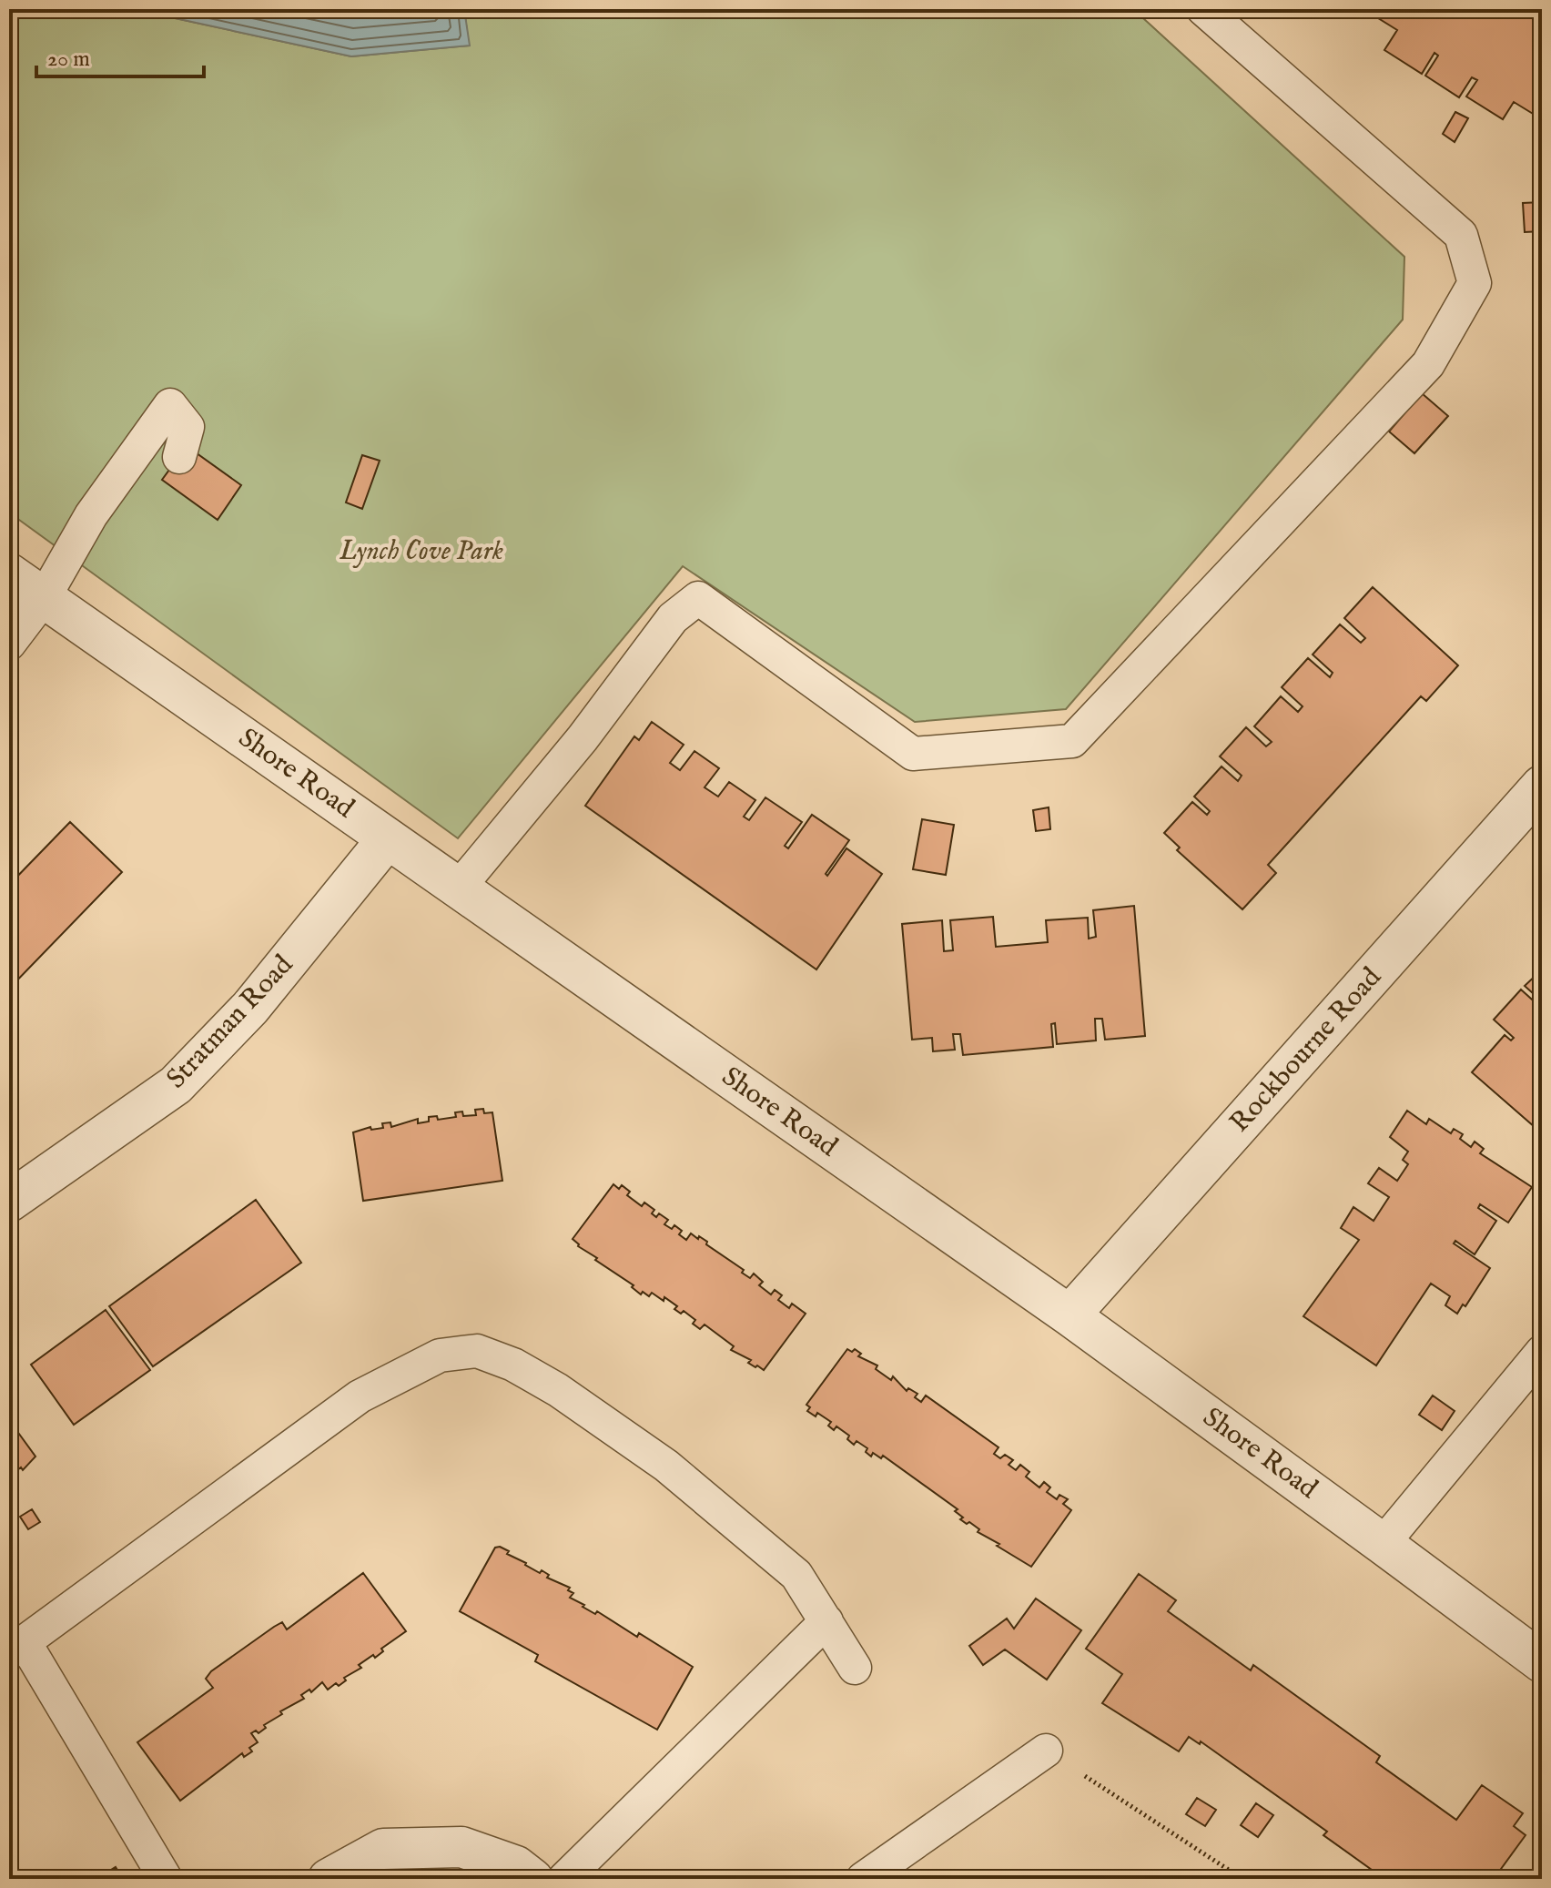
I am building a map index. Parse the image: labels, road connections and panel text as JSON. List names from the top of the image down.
{
  "streets": {
    "street": ["Shore Road", "Stratman Road", "Rockbourne Road"]
  },
  "crossings": [
    ["Shore Road", "Stratman Road"],
    ["Shore Road", "Rockbourne Road"]
  ],
  "parks": ["Lynch Cove Park"],
  "scale_bar": "20 m"
}
